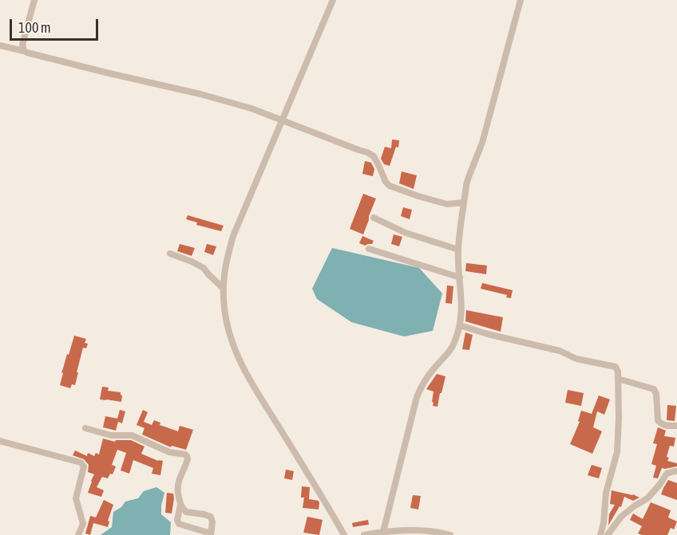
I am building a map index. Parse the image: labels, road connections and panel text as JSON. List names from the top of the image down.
{
  "scale_bar": "100 m"
}
